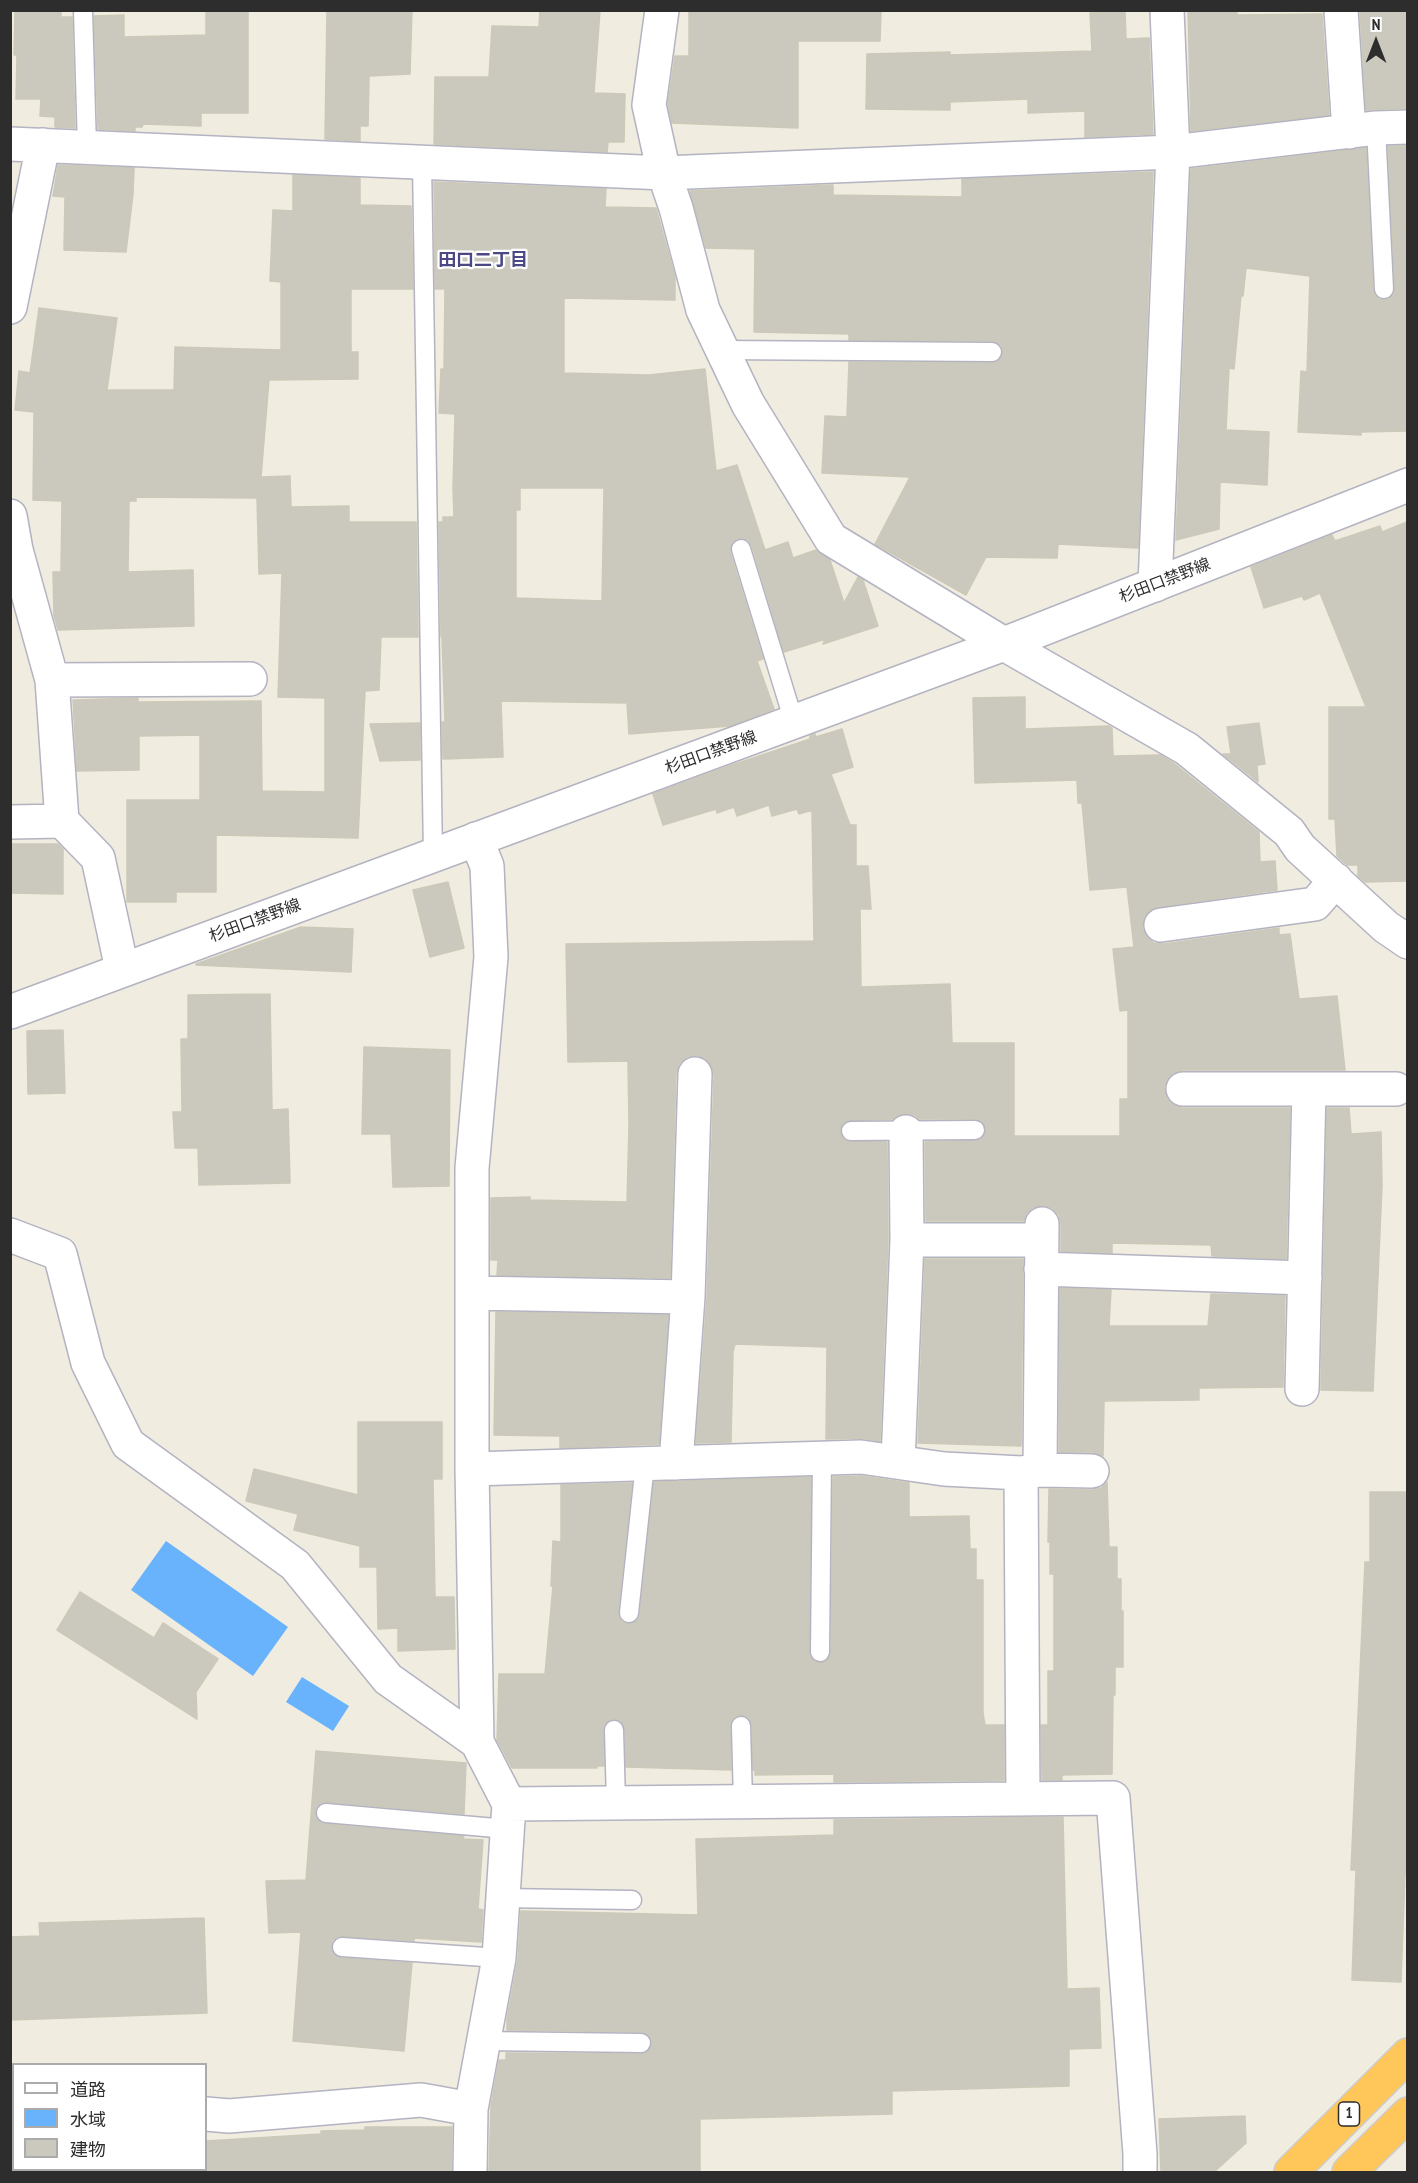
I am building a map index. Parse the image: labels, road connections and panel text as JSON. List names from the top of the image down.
{
  "streets": {
    "highway": ["1"],
    "street": ["杉田口禁野線"]
  },
  "districts": ["田口二丁目"],
  "legend": ["道路", "水域", "建物"],
  "north": "top"
}
